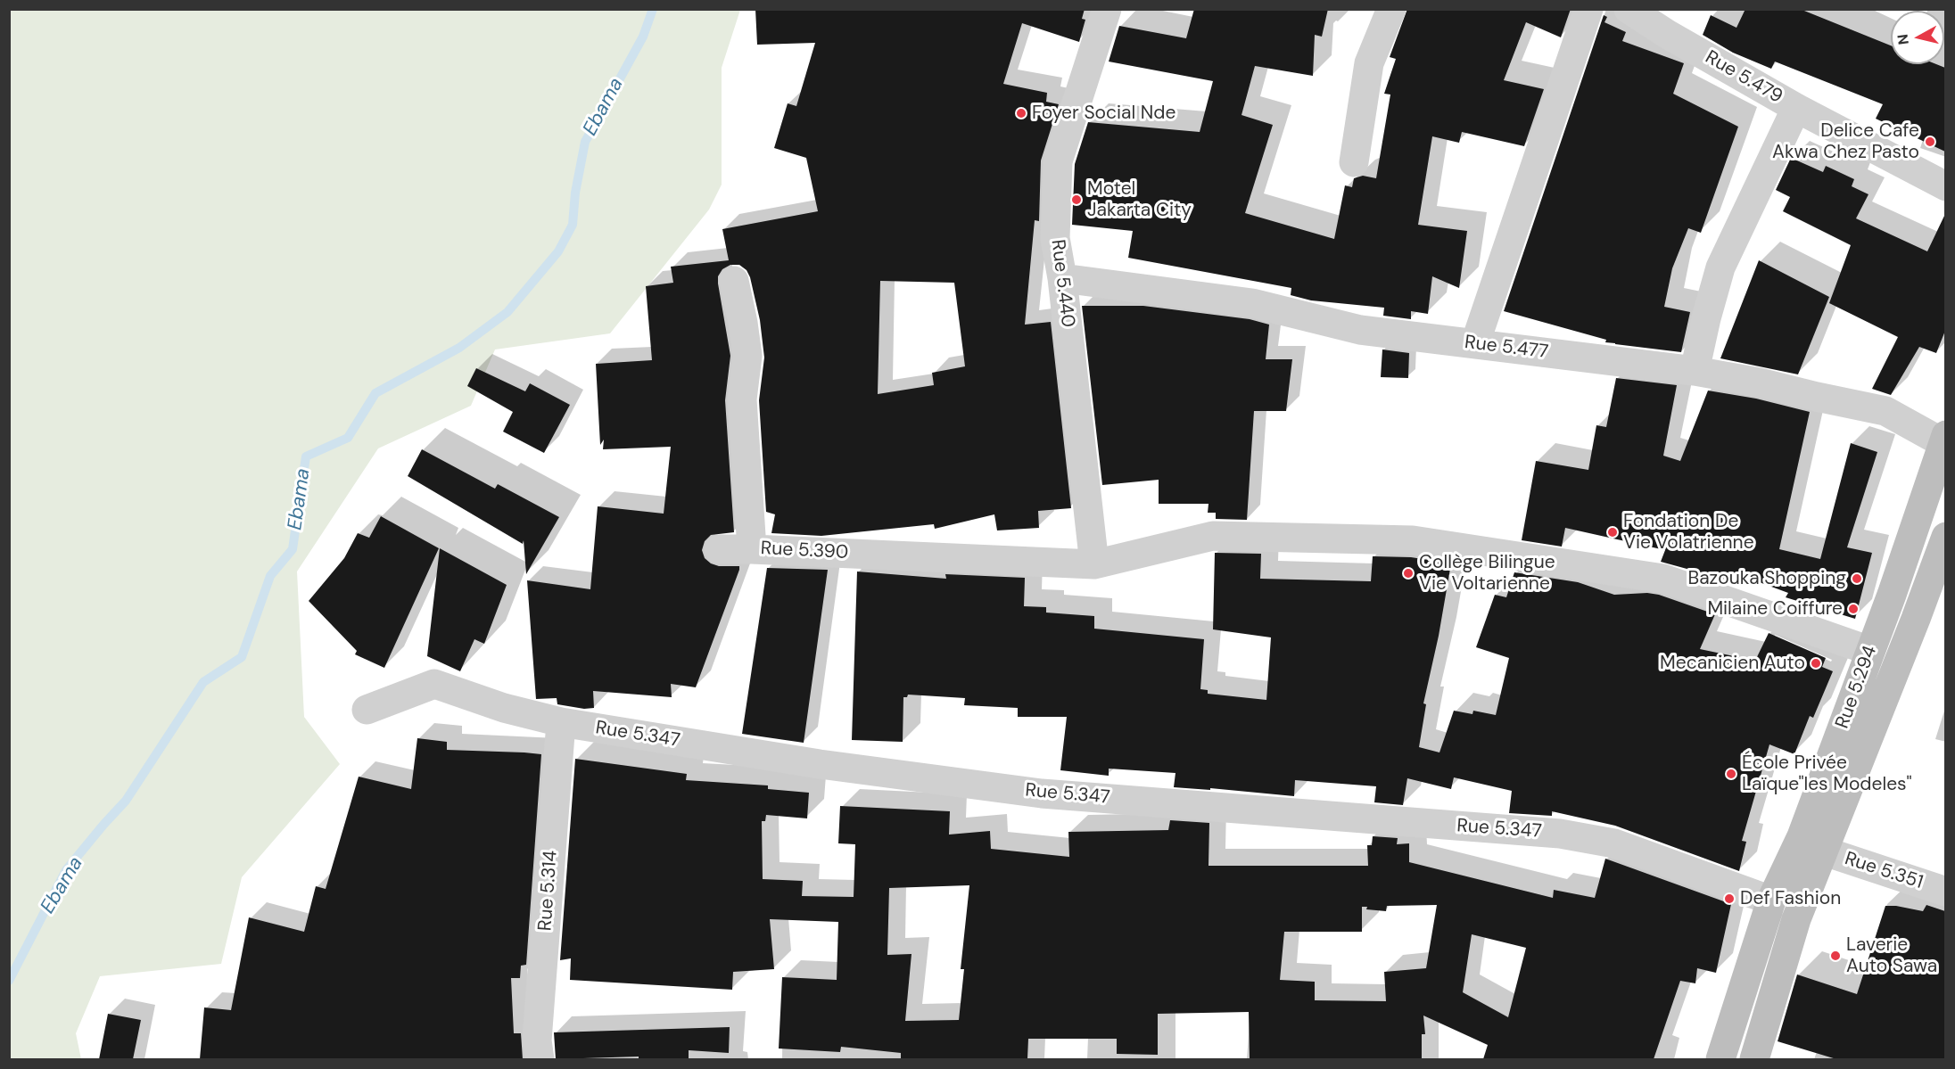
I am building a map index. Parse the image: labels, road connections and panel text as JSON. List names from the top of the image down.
{
  "streets": {
    "main road": ["Rue 5.294"],
    "street": [
      "Rue 5.479",
      "Rue 5.440",
      "Rue 5.477",
      "Rue 5.390",
      "Rue 5.347",
      "Rue 5.351",
      "Rue 5.314"
    ]
  },
  "crossings": [
    ["Rue 5.440", "Rue 5.477"],
    ["Rue 5.440", "Rue 5.390"],
    ["Rue 5.477", "Rue 5.294"],
    ["Rue 5.390", "Rue 5.294"],
    ["Rue 5.294", "Rue 5.347"],
    ["Rue 5.294", "Rue 5.351"],
    ["Rue 5.347", "Rue 5.314"]
  ],
  "water": ["Ebama"],
  "places": [
    "Foyer Social Nde",
    "Delice Cafe Akwa Chez Pasto",
    "Motel Jakarta City",
    "Fondation De Vie Volatrienne",
    "Collège Bilingue Vie Voltarienne",
    "Bazouka Shopping",
    "Milaine Coiffure",
    "Mecanicien Auto",
    "École Privée Laïque\"les Modeles\"",
    "Def Fashion",
    "Laverie Auto Sawa"
  ],
  "north": "left"
}
